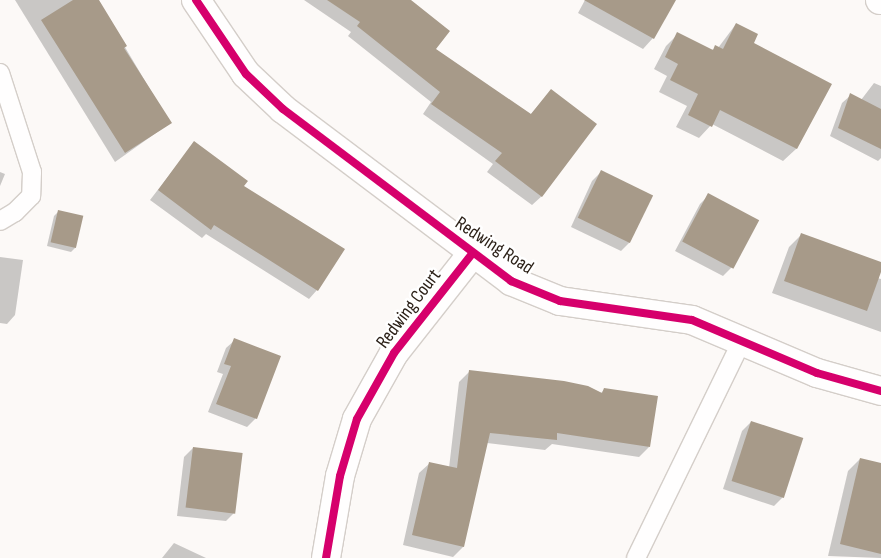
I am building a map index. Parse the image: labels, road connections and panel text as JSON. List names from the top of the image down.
{
  "streets": {
    "street": ["Redwing Road", "Redwing Court"]
  },
  "crossings": [
    ["Redwing Road", "Redwing Court"]
  ]
}
